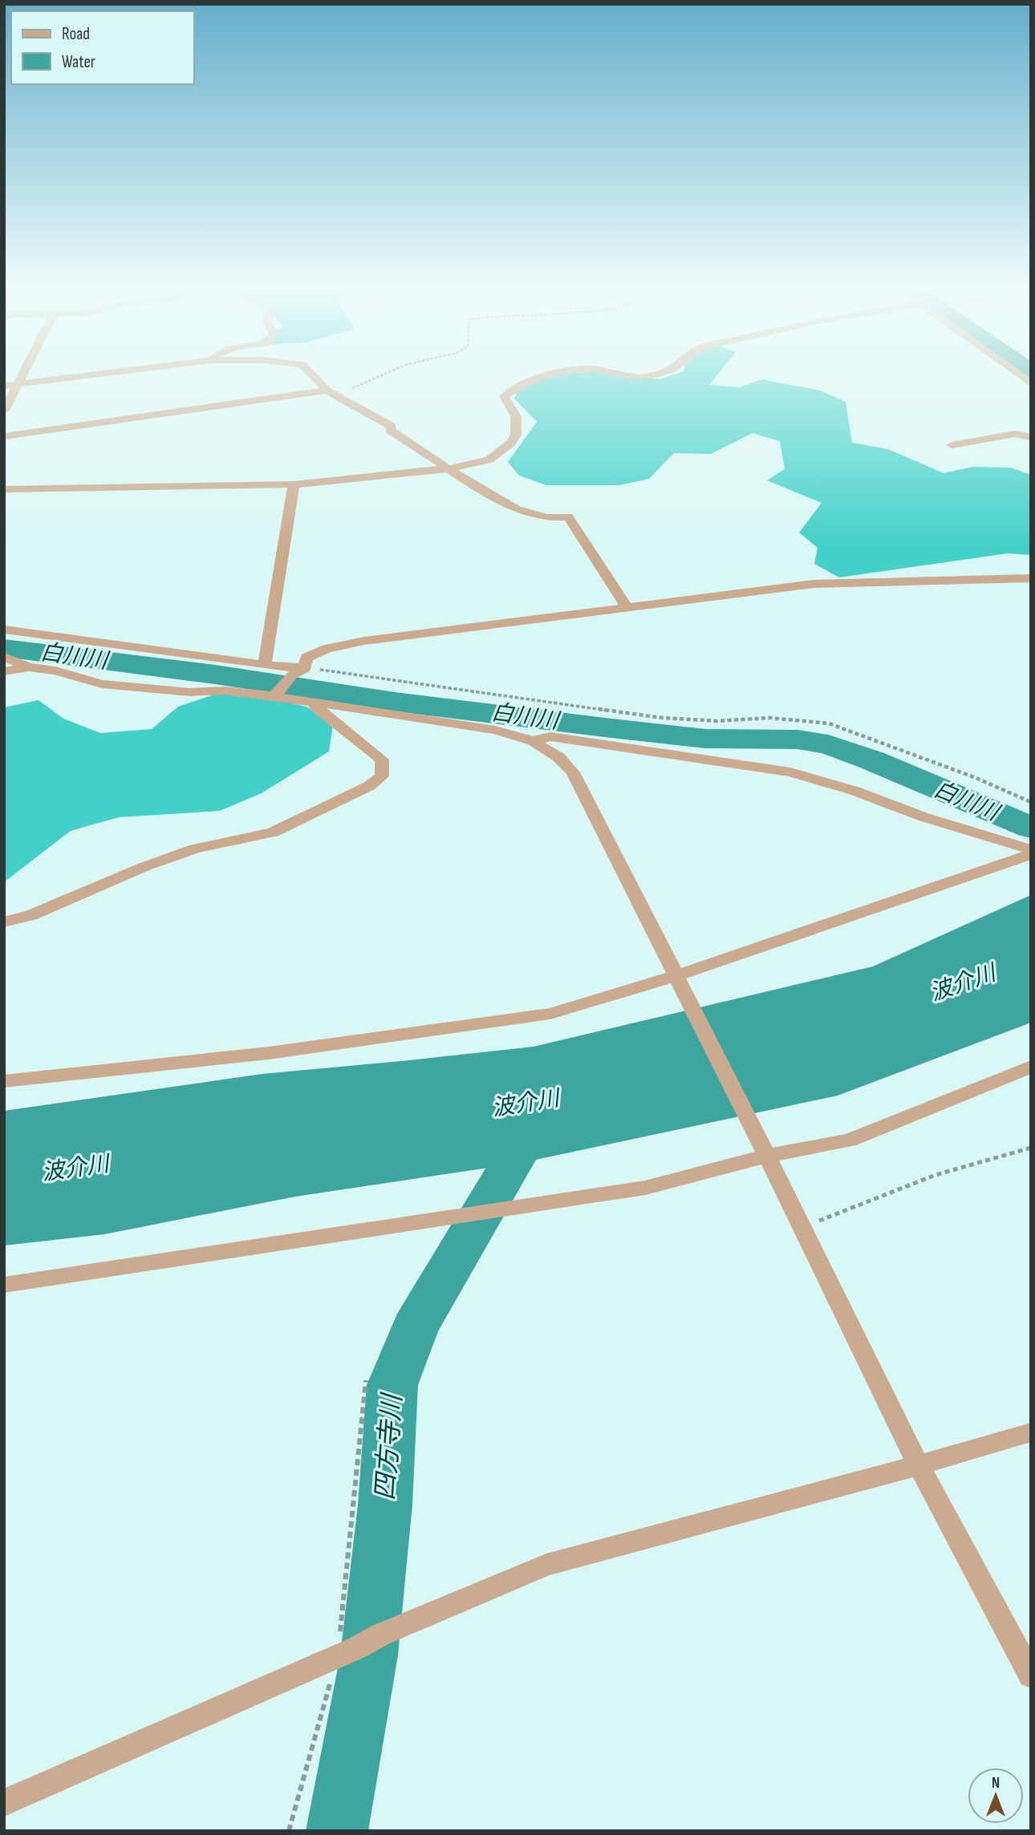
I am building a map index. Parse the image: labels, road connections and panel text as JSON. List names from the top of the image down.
{
  "water": ["白川川", "波介川", "四方寺川"],
  "legend": ["Road", "Water"],
  "north": "top"
}
